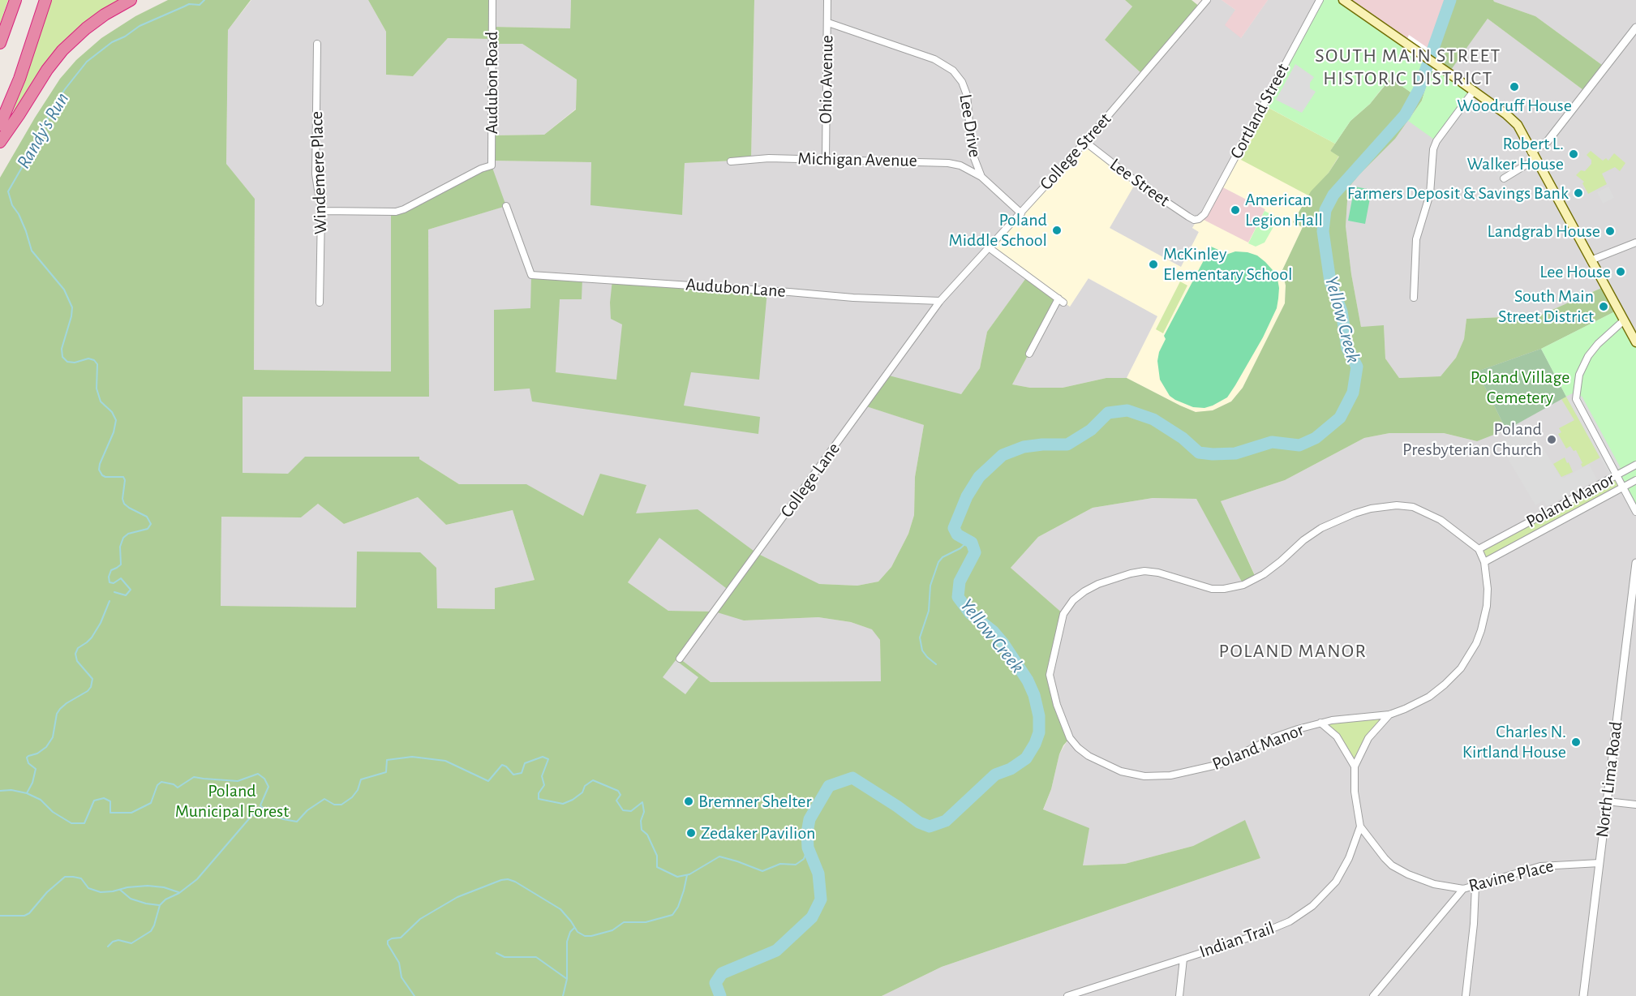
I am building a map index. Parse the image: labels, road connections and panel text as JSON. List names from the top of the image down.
{
  "streets": {
    "street": [
      "Ohio Avenue",
      "Audubon Road",
      "Cortland Street",
      "Lee Drive",
      "College Street",
      "Michigan Avenue",
      "Windemere Place",
      "Lee Street",
      "Audubon Lane",
      "College Lane",
      "Poland Manor",
      "North Lima Road",
      "Ravine Place",
      "Indian Trail"
    ]
  },
  "crossings": [
    ["Ohio Avenue", "Lee Drive"],
    ["Ohio Avenue", "Michigan Avenue"],
    ["Audubon Road", "Windemere Place"],
    ["Cortland Street", "Lee Street"],
    ["Lee Drive", "College Street"],
    ["Lee Drive", "Michigan Avenue"],
    ["College Street", "Lee Street"],
    ["College Street", "Audubon Lane"],
    ["College Street", "College Lane"],
    ["Audubon Lane", "College Lane"],
    ["Poland Manor", "Ravine Place"],
    ["North Lima Road", "Ravine Place"],
    ["Ravine Place", "Indian Trail"]
  ],
  "districts": ["SOUTH MAIN STREET HISTORIC DISTRICT", "POLAND MANOR"],
  "water": ["Randy's Run", "Yellow Creek"],
  "parks": ["Poland Village Cemetery", "Poland Municipal Forest"],
  "places": [
    "Woodruff House",
    "Robert L. Walker House",
    "Farmers Deposit & Savings Bank",
    "American Legion Hall",
    "Poland Middle School",
    "Landgrab House",
    "McKinley Elementary School",
    "Lee House",
    "South Main Street District",
    "Poland Presbyterian Church",
    "Charles N. Kirtland House",
    "Bremner Shelter",
    "Zedaker Pavilion"
  ]
}
